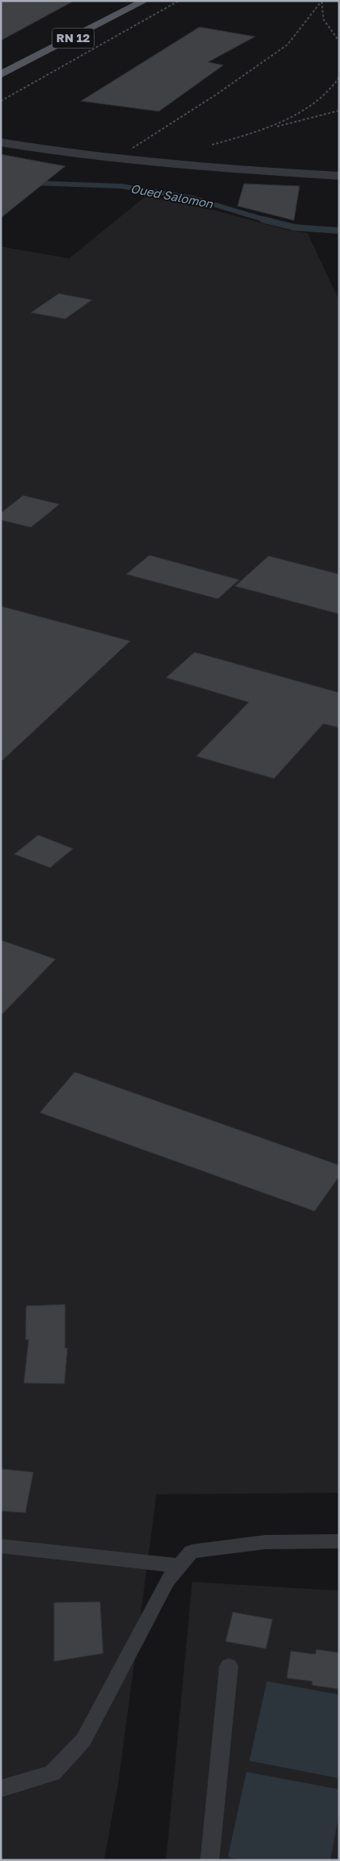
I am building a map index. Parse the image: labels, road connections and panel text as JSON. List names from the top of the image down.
{
  "streets": {
    "main road": ["RN 12"]
  },
  "water": ["Oued Salomon"]
}
